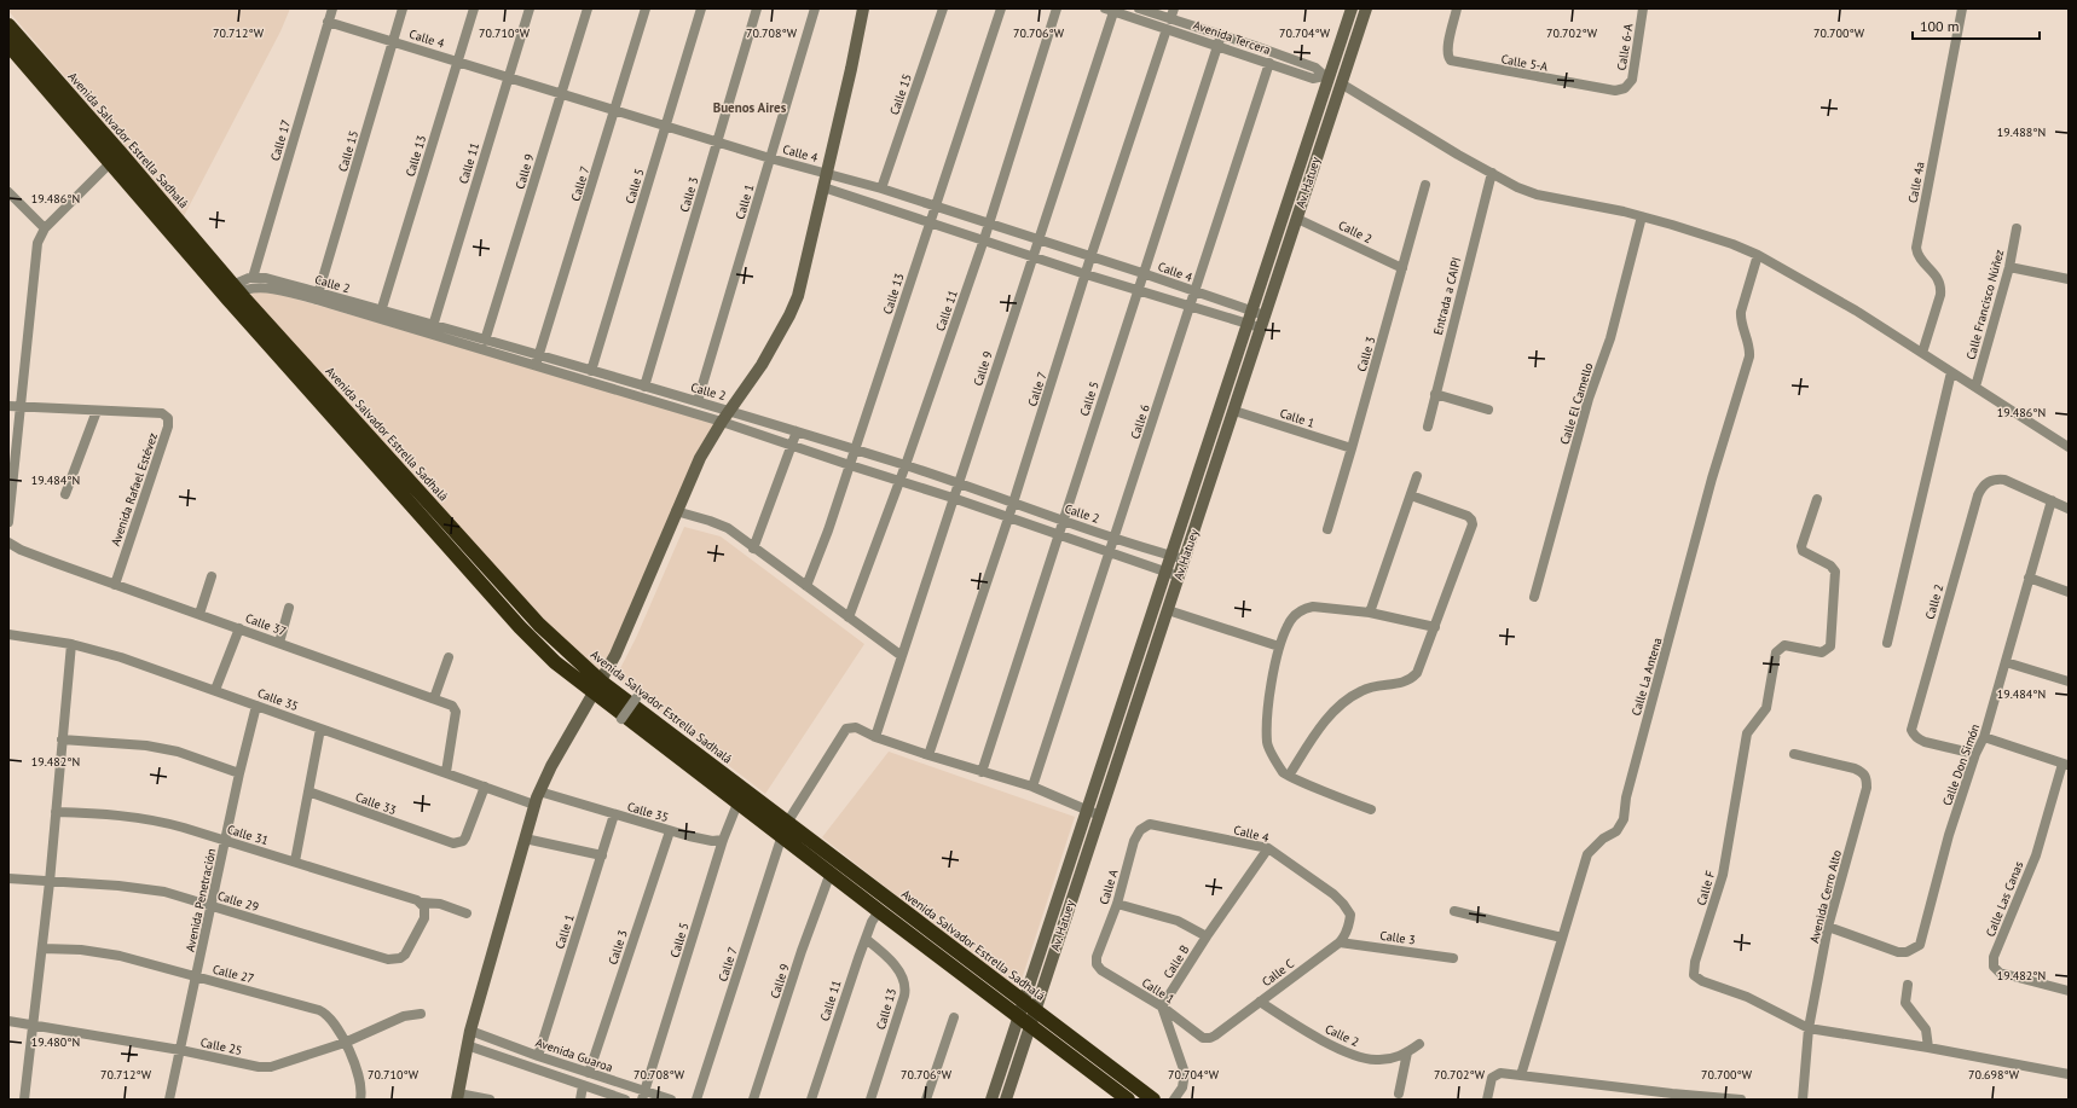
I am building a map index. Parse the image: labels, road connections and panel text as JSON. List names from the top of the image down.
{
  "streets": {
    "highway": ["Avenida Salvador Estrella Sadhalá"],
    "main road": ["Av. Hatuey"],
    "street": [
      "Avenida Tercera",
      "Calle 4",
      "Calle 6-A",
      "Calle 5-A",
      "Calle 15",
      "Calle 17",
      "Calle 13",
      "Calle 11",
      "Calle 9",
      "Calle 4a",
      "Calle 7",
      "Calle 5",
      "Calle 3",
      "Calle 1",
      "Calle 2",
      "Entrada a CAIPI",
      "Calle Francisco Núñez",
      "Calle El Camello",
      "Calle 6",
      "Avenida Rafael Estévez",
      "Calle 37",
      "Calle La Antena",
      "Calle 35",
      "Calle Don Simón",
      "Calle 33",
      "Calle 31",
      "Calle A",
      "Calle F",
      "Avenida Cerro Alto",
      "Calle Las Canas",
      "Avenida Penetración",
      "Calle 29",
      "Calle B",
      "Calle C",
      "Calle 27",
      "Calle 25",
      "Avenida Guaroa"
    ]
  },
  "crossings": [
    ["Avenida Tercera", "Calle 9"],
    ["Avenida Tercera", "Av. Hatuey"],
    ["Avenida Tercera", "Calle 7"],
    ["Avenida Tercera", "Calle 5"],
    ["Avenida Tercera", "Calle 6"],
    ["Calle 4", "Calle 15"],
    ["Calle 4", "Calle 17"],
    ["Calle 4", "Calle 13"],
    ["Calle 4", "Calle 11"],
    ["Calle 4", "Calle 9"],
    ["Calle 4", "Av. Hatuey"],
    ["Calle 4", "Calle 7"],
    ["Calle 4", "Calle 5"],
    ["Calle 4", "Calle 3"],
    ["Calle 4", "Calle 1"],
    ["Calle 4", "Calle 6"],
    ["Calle 4", "Calle A"],
    ["Calle 4", "Calle B"],
    ["Calle 4", "Calle C"],
    ["Calle 6-A", "Calle 5-A"],
    ["Calle 15", "Calle 2"],
    ["Avenida Salvador Estrella Sadhalá", "Calle 11"],
    ["Avenida Salvador Estrella Sadhalá", "Calle 9"],
    ["Avenida Salvador Estrella Sadhalá", "Av. Hatuey"],
    ["Avenida Salvador Estrella Sadhalá", "Calle 7"],
    ["Avenida Salvador Estrella Sadhalá", "Calle 5"],
    ["Avenida Salvador Estrella Sadhalá", "Calle 2"],
    ["Calle 17", "Calle 2"],
    ["Calle 13", "Calle 11"],
    ["Calle 13", "Calle 2"],
    ["Calle 11", "Calle 2"],
    ["Calle 9", "Calle 2"],
    ["Av. Hatuey", "Calle 1"],
    ["Av. Hatuey", "Calle 2"],
    ["Calle 7", "Calle 2"],
    ["Calle 5", "Calle 2"],
    ["Calle 5", "Calle 35"],
    ["Calle 5", "Avenida Guaroa"],
    ["Calle 3", "Calle 1"],
    ["Calle 3", "Calle 2"],
    ["Calle 3", "Calle 35"],
    ["Calle 3", "Calle C"],
    ["Calle 3", "Avenida Guaroa"],
    ["Calle 1", "Calle 2"],
    ["Calle 1", "Calle 35"],
    ["Calle 1", "Calle A"],
    ["Calle 1", "Calle B"],
    ["Calle 1", "Calle C"],
    ["Calle 1", "Avenida Guaroa"],
    ["Calle 2", "Calle 6"],
    ["Calle 2", "Calle Don Simón"],
    ["Calle 2", "Calle C"],
    ["Avenida Rafael Estévez", "Calle 37"],
    ["Calle 37", "Calle 35"],
    ["Calle 35", "Calle 33"],
    ["Calle 35", "Avenida Penetración"],
    ["Calle Don Simón", "Avenida Cerro Alto"],
    ["Calle 31", "Avenida Penetración"],
    ["Calle 31", "Calle 29"],
    ["Calle F", "Avenida Cerro Alto"],
    ["Avenida Penetración", "Calle 29"],
    ["Avenida Penetración", "Calle 27"],
    ["Avenida Penetración", "Calle 25"],
    ["Calle 27", "Calle 25"]
  ],
  "districts": ["Buenos Aires"],
  "scale_bar": "100 m",
  "coordinates": [
    "70.712°W",
    "70.710°W",
    "70.708°W",
    "70.706°W",
    "70.704°W",
    "70.702°W",
    "70.700°W",
    "19.488°N",
    "19.486°N",
    "19.484°N",
    "19.482°N",
    "19.480°N",
    "70.698°W"
  ]
}
